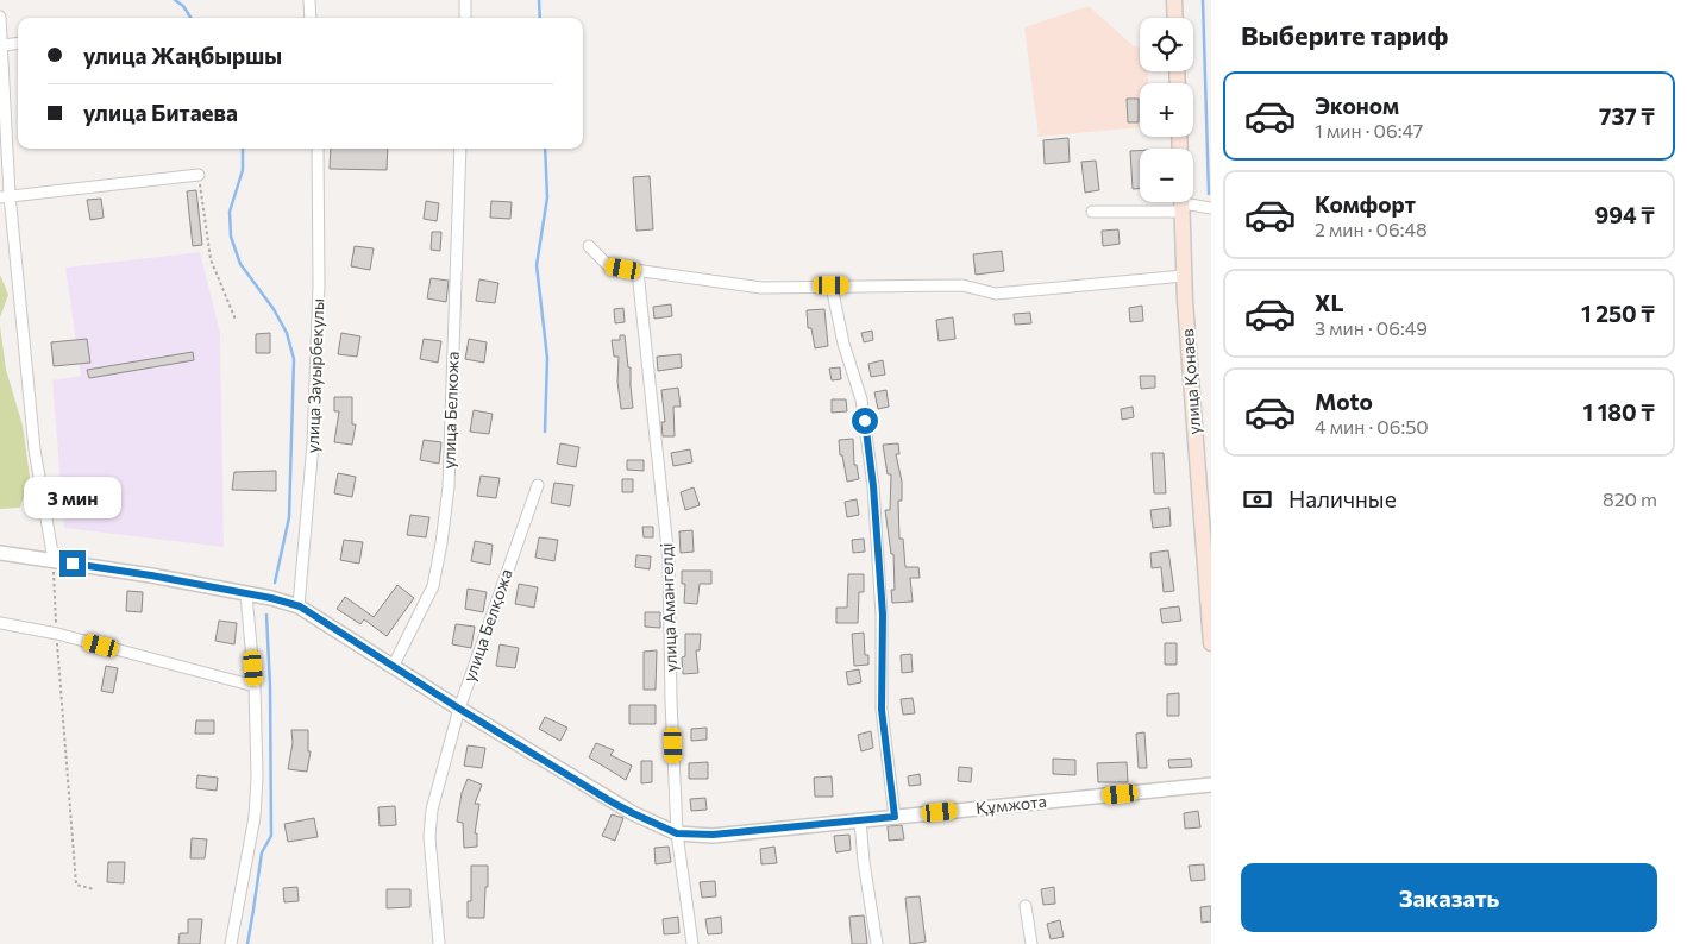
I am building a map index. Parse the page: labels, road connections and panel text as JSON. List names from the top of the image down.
{
  "streets": {
    "main road": ["улица Қонаев"],
    "street": [
      "улица Зауырбекулы",
      "улица Белкожа",
      "улица Амангелді",
      "улица Белқожа",
      "Құмжота"
    ]
  },
  "crossings": [
    ["улица Зауырбекулы", "Құмжота"],
    ["улица Белкожа", "Құмжота"],
    ["улица Амангелді", "Құмжота"],
    ["улица Белқожа", "Құмжота"]
  ],
  "page": {
    "heading": "Выберите тариф",
    "map_buttons": ["+", "−"],
    "banner": ["улица Жаңбыршы", "улица Битаева"],
    "list": [
      {
        "name": "Эконом",
        "note": "1 мин · 06:47",
        "value": "737 ₸"
      },
      {
        "name": "Комфорт",
        "note": "2 мин · 06:48",
        "value": "994 ₸"
      },
      {
        "name": "XL",
        "note": "3 мин · 06:49",
        "value": "1 250 ₸"
      },
      {
        "name": "Moto",
        "note": "4 мин · 06:50",
        "value": "1 180 ₸"
      }
    ],
    "pay": ["Наличные", "820 m"],
    "bubble": "3 мин",
    "buttons": "Заказать"
  }
}
